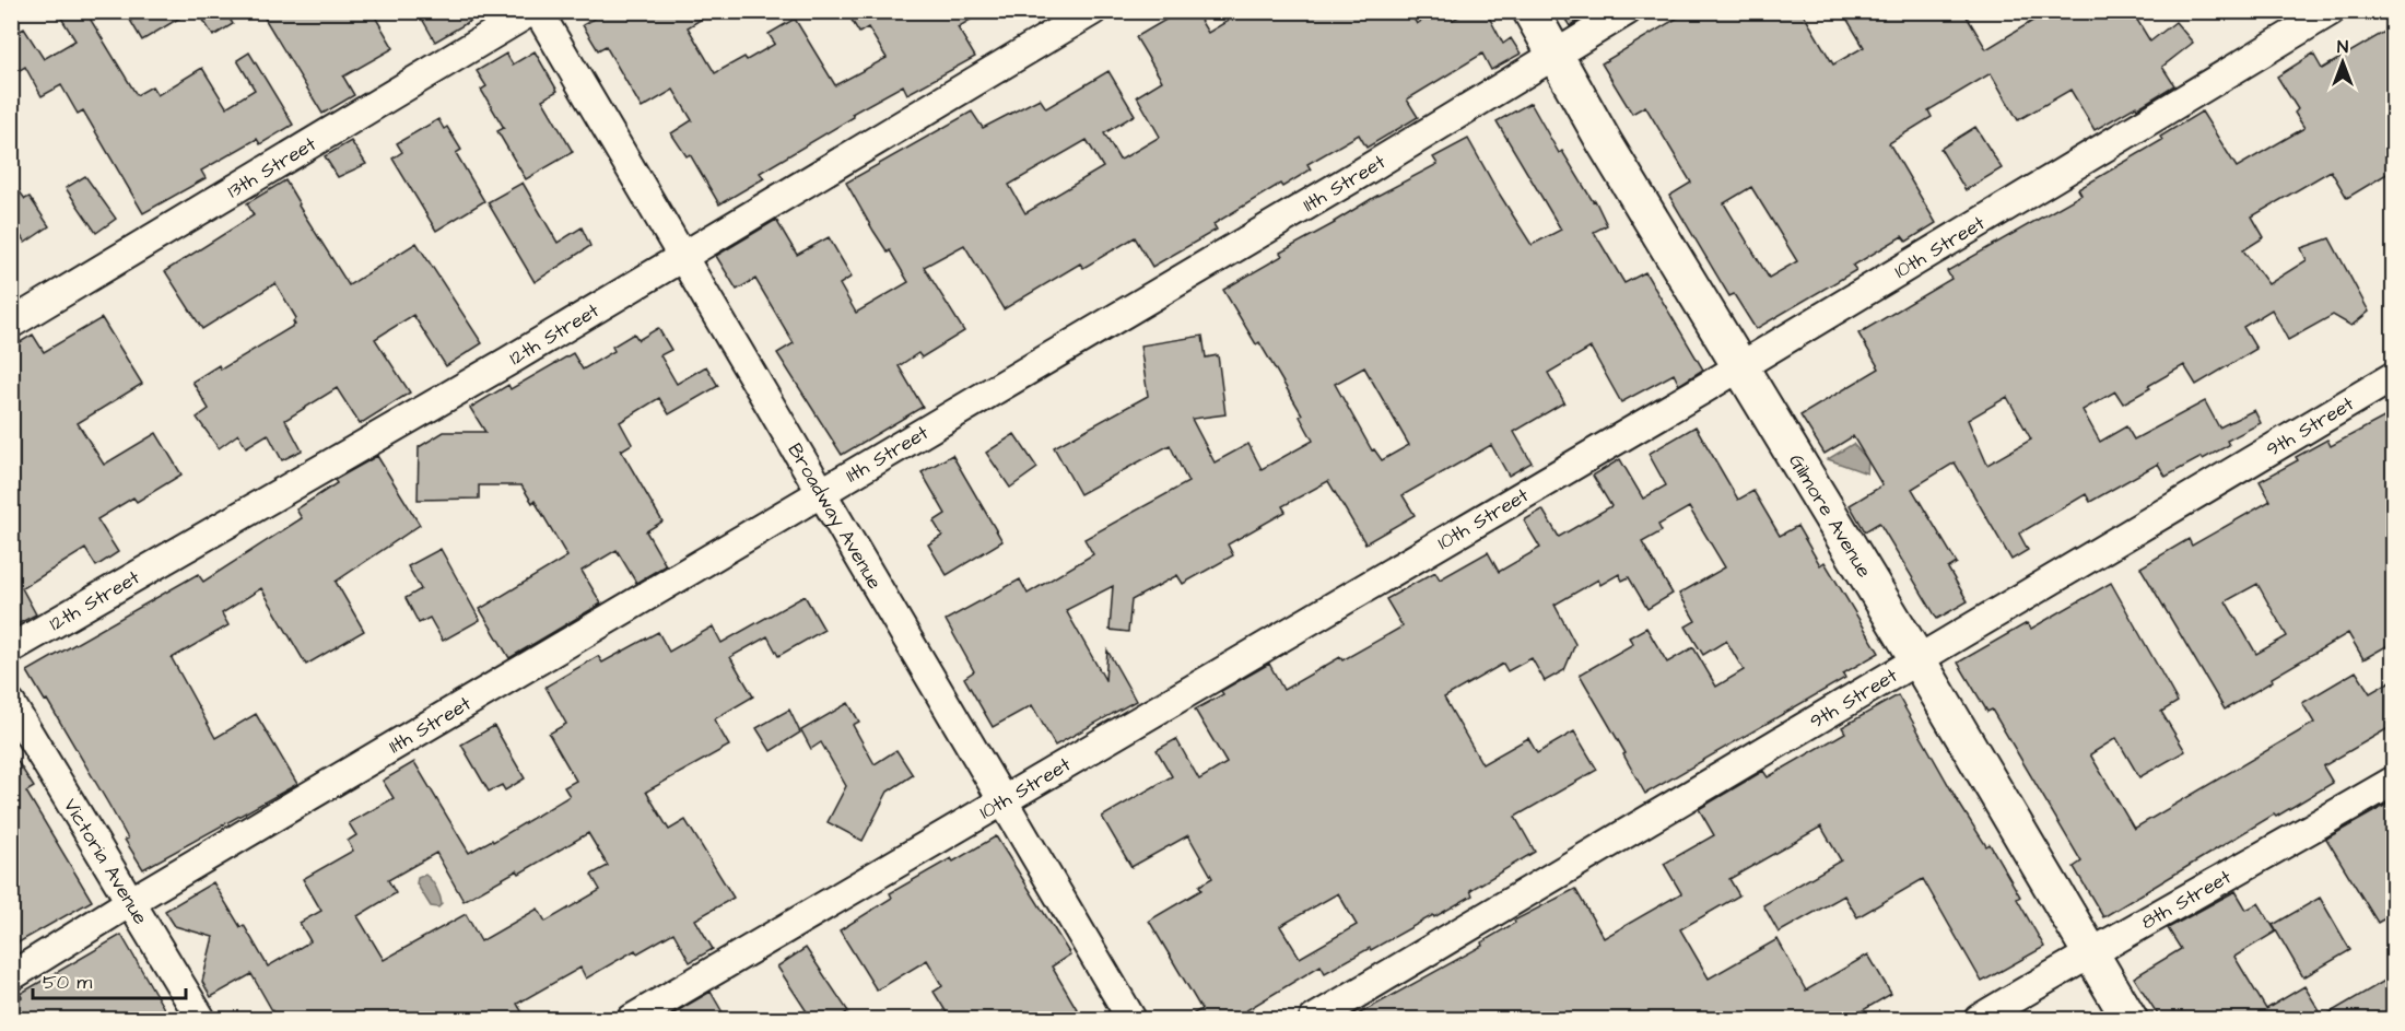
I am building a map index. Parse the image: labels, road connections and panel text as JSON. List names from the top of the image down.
{
  "streets": {
    "main road": ["Gilmore Avenue"],
    "street": [
      "13th Street",
      "11th Street",
      "10th Street",
      "12th Street",
      "9th Street",
      "Broadway Avenue",
      "Victoria Avenue",
      "8th Street"
    ]
  },
  "crossings": [
    ["11th Street", "Gilmore Avenue"],
    ["11th Street", "Broadway Avenue"],
    ["11th Street", "Victoria Avenue"],
    ["10th Street", "Gilmore Avenue"],
    ["10th Street", "Broadway Avenue"],
    ["12th Street", "Broadway Avenue"],
    ["9th Street", "Gilmore Avenue"],
    ["Gilmore Avenue", "8th Street"]
  ],
  "scale_bar": "50 m",
  "north": "top"
}
